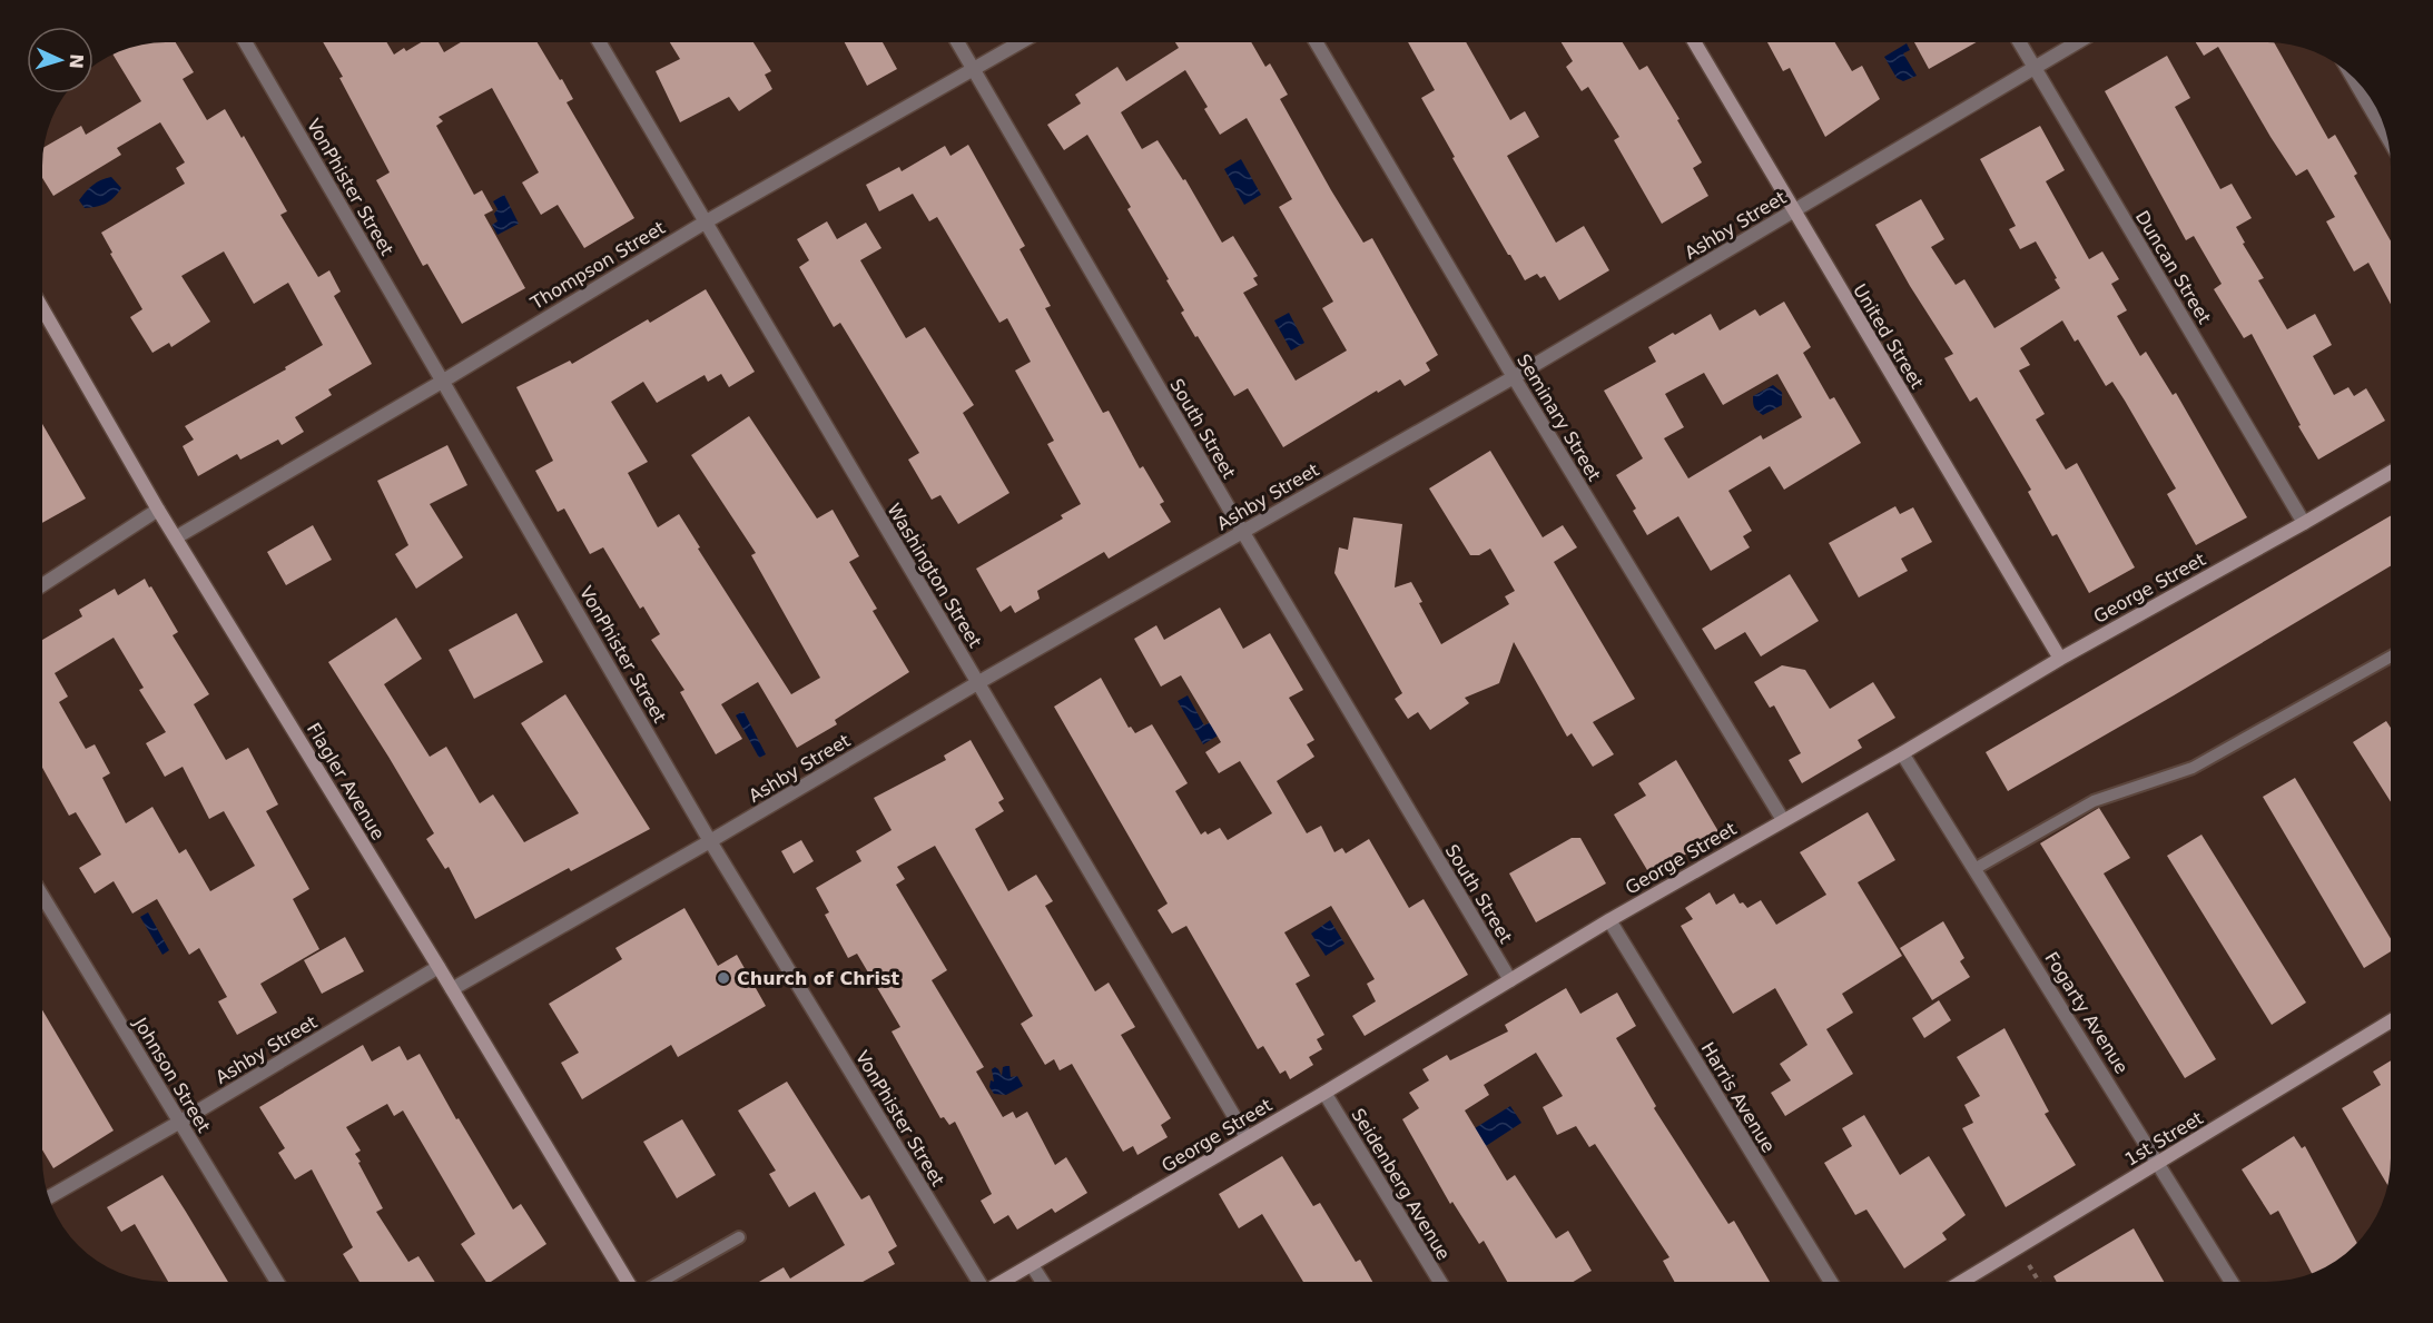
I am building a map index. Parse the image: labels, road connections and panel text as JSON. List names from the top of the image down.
{
  "streets": {
    "street": [
      "VonPhister Street",
      "Ashby Street",
      "Thompson Street",
      "Duncan Street",
      "United Street",
      "Seminary Street",
      "South Street",
      "Washington Street",
      "George Street",
      "Flagler Avenue",
      "Fogarty Avenue",
      "Johnson Street",
      "Harris Avenue",
      "1st Street",
      "Seidenberg Avenue"
    ]
  },
  "crossings": [
    ["VonPhister Street", "Ashby Street"],
    ["VonPhister Street", "Thompson Street"],
    ["Ashby Street", "Duncan Street"],
    ["Ashby Street", "United Street"],
    ["Ashby Street", "Seminary Street"],
    ["Ashby Street", "South Street"],
    ["Ashby Street", "Washington Street"],
    ["Ashby Street", "Flagler Avenue"],
    ["Ashby Street", "Johnson Street"],
    ["Thompson Street", "South Street"],
    ["Thompson Street", "Washington Street"],
    ["Thompson Street", "Flagler Avenue"],
    ["Duncan Street", "George Street"],
    ["United Street", "George Street"],
    ["Seminary Street", "George Street"],
    ["South Street", "George Street"],
    ["Washington Street", "George Street"],
    ["George Street", "Fogarty Avenue"],
    ["George Street", "Harris Avenue"],
    ["George Street", "Seidenberg Avenue"],
    ["Fogarty Avenue", "1st Street"]
  ],
  "places": ["Church of Christ"],
  "north": "right"
}
